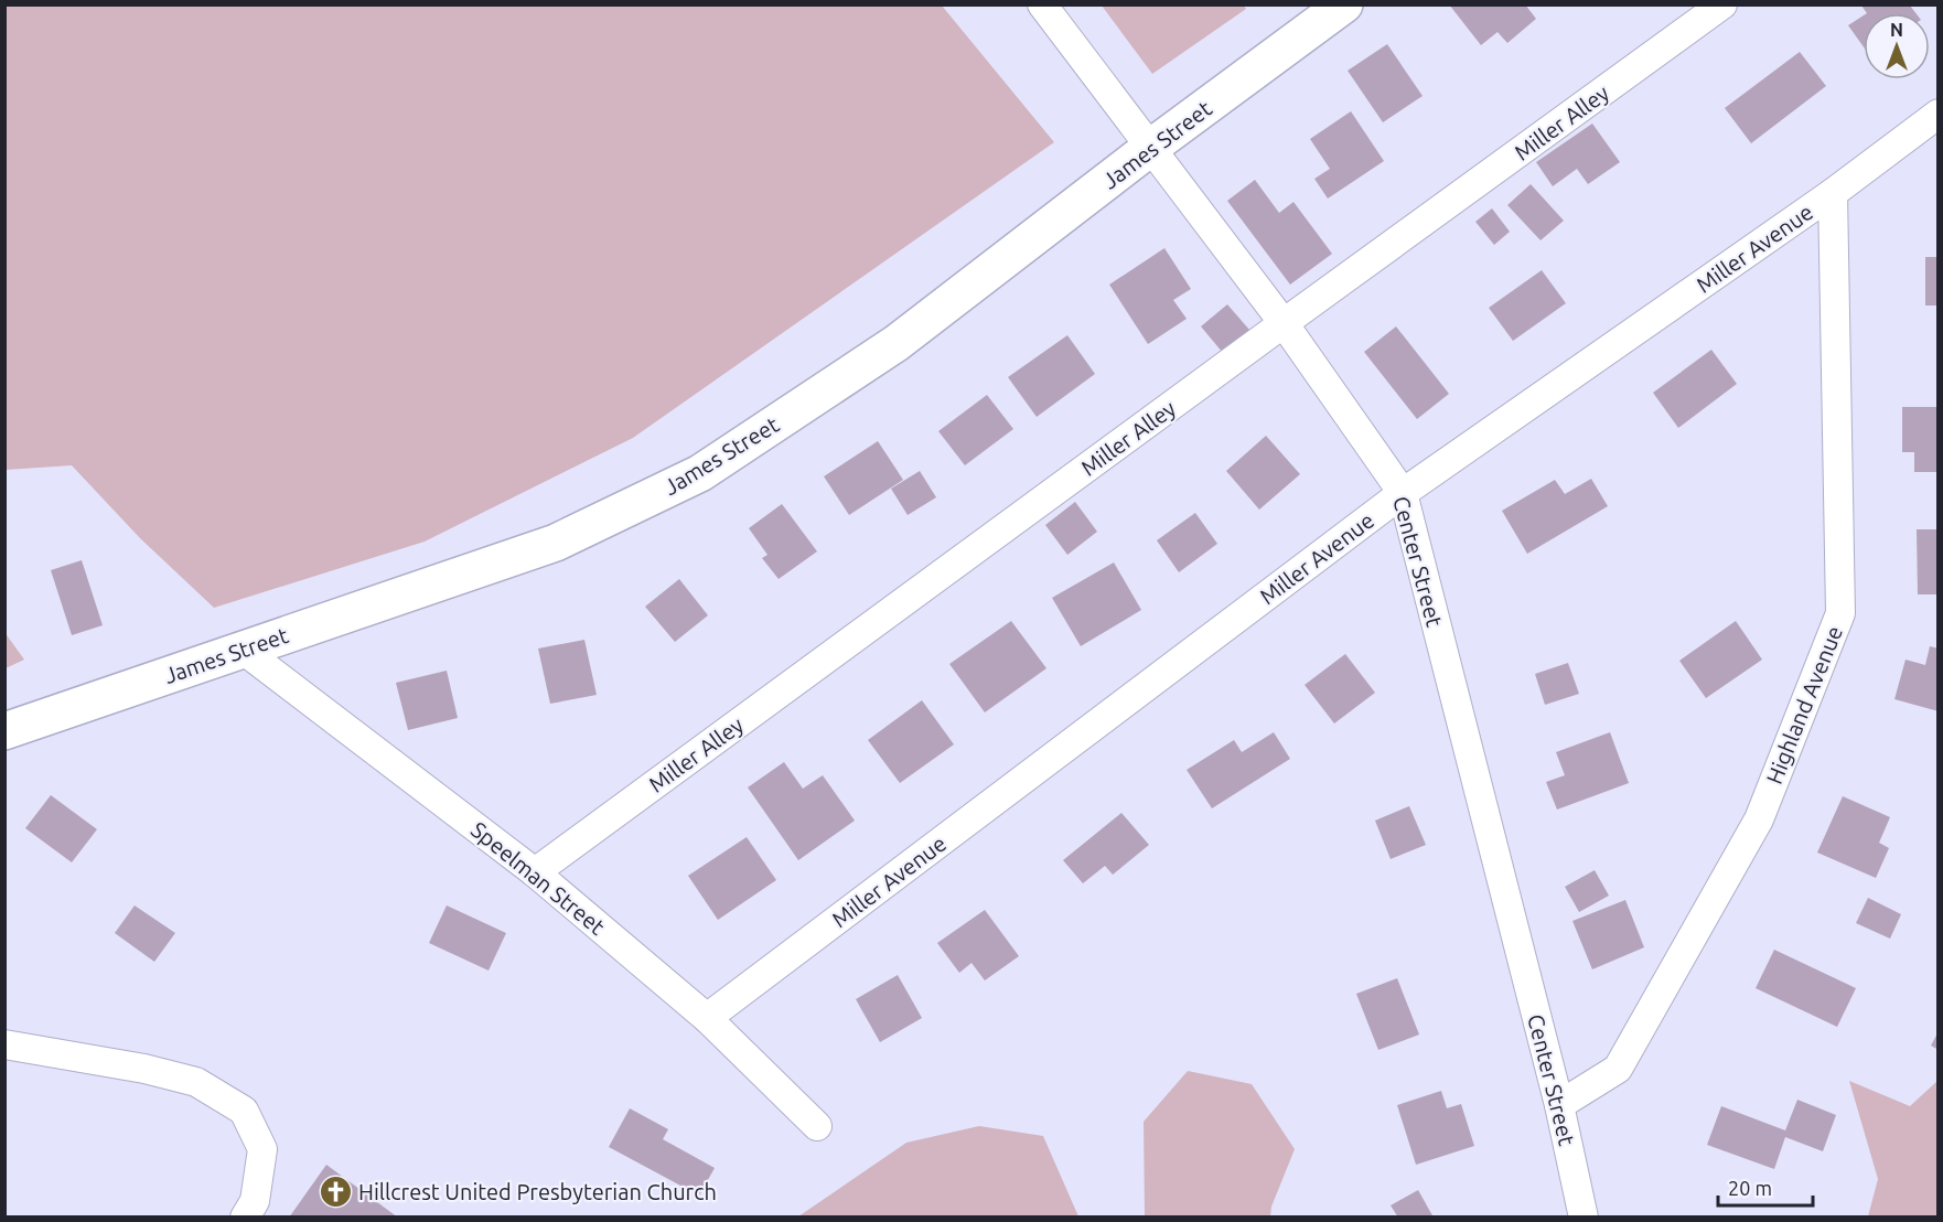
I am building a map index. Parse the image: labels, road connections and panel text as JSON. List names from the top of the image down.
{
  "streets": {
    "street": [
      "Miller Alley",
      "James Street",
      "Miller Avenue",
      "Center Street",
      "Highland Avenue",
      "Speelman Street"
    ]
  },
  "crossings": [
    ["Miller Alley", "Center Street"],
    ["Miller Alley", "Speelman Street"],
    ["James Street", "Center Street"],
    ["James Street", "Speelman Street"],
    ["Miller Avenue", "Center Street"],
    ["Miller Avenue", "Highland Avenue"],
    ["Miller Avenue", "Speelman Street"],
    ["Center Street", "Highland Avenue"]
  ],
  "places": {
    "church": ["Hillcrest United Presbyterian Church"]
  },
  "scale_bar": "20 m",
  "north": "top"
}
